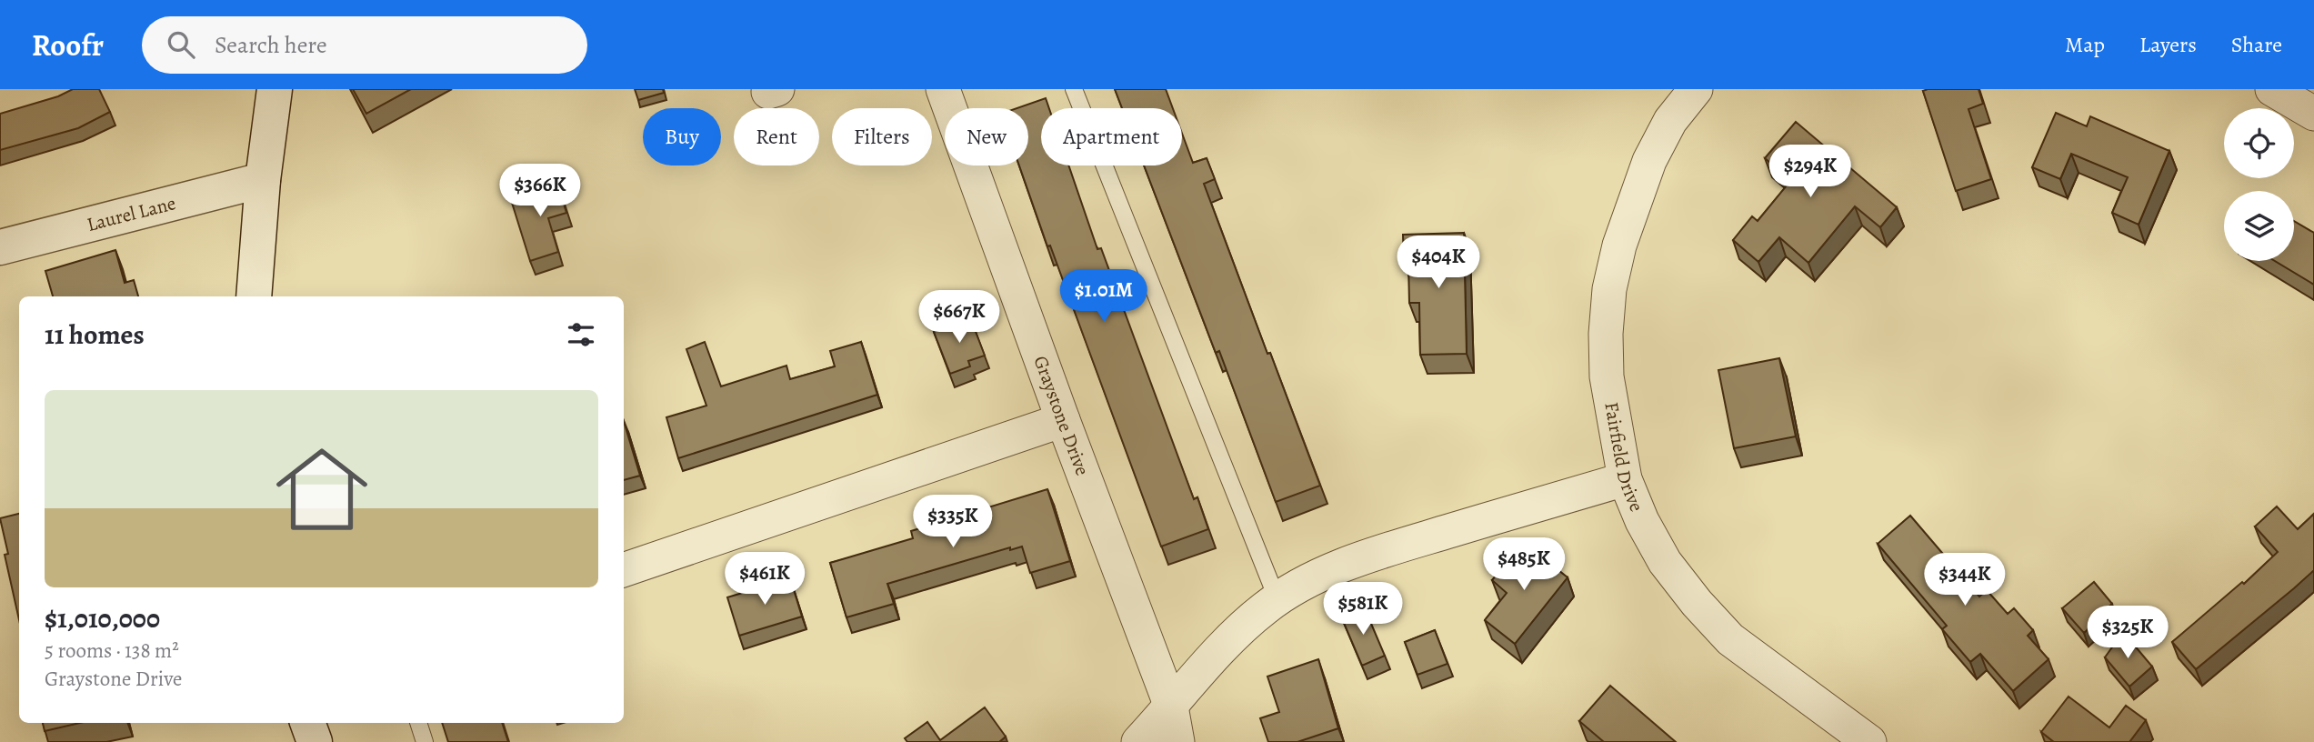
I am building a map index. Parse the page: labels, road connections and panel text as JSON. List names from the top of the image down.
{
  "streets": {
    "street": ["Laurel Lane", "Graystone Drive", "Fairfield Drive"]
  },
  "page": {
    "header": "Roofr",
    "search": "Search here",
    "nav": ["Map", "Layers", "Share"],
    "chip": [
      "Buy",
      "Rent",
      "Filters",
      "New",
      "Apartment"
    ],
    "price": [
      "$294K",
      "$366K",
      "$404K",
      "$1.01M",
      "$667K",
      "$335K",
      "$485K",
      "$461K",
      "$344K",
      "$581K",
      "$325K"
    ],
    "heading": "11 homes",
    "list": [
      {
        "name": "$1,010,000",
        "note": "5 rooms · 138 m² · Graystone Drive"
      }
    ]
  }
}
